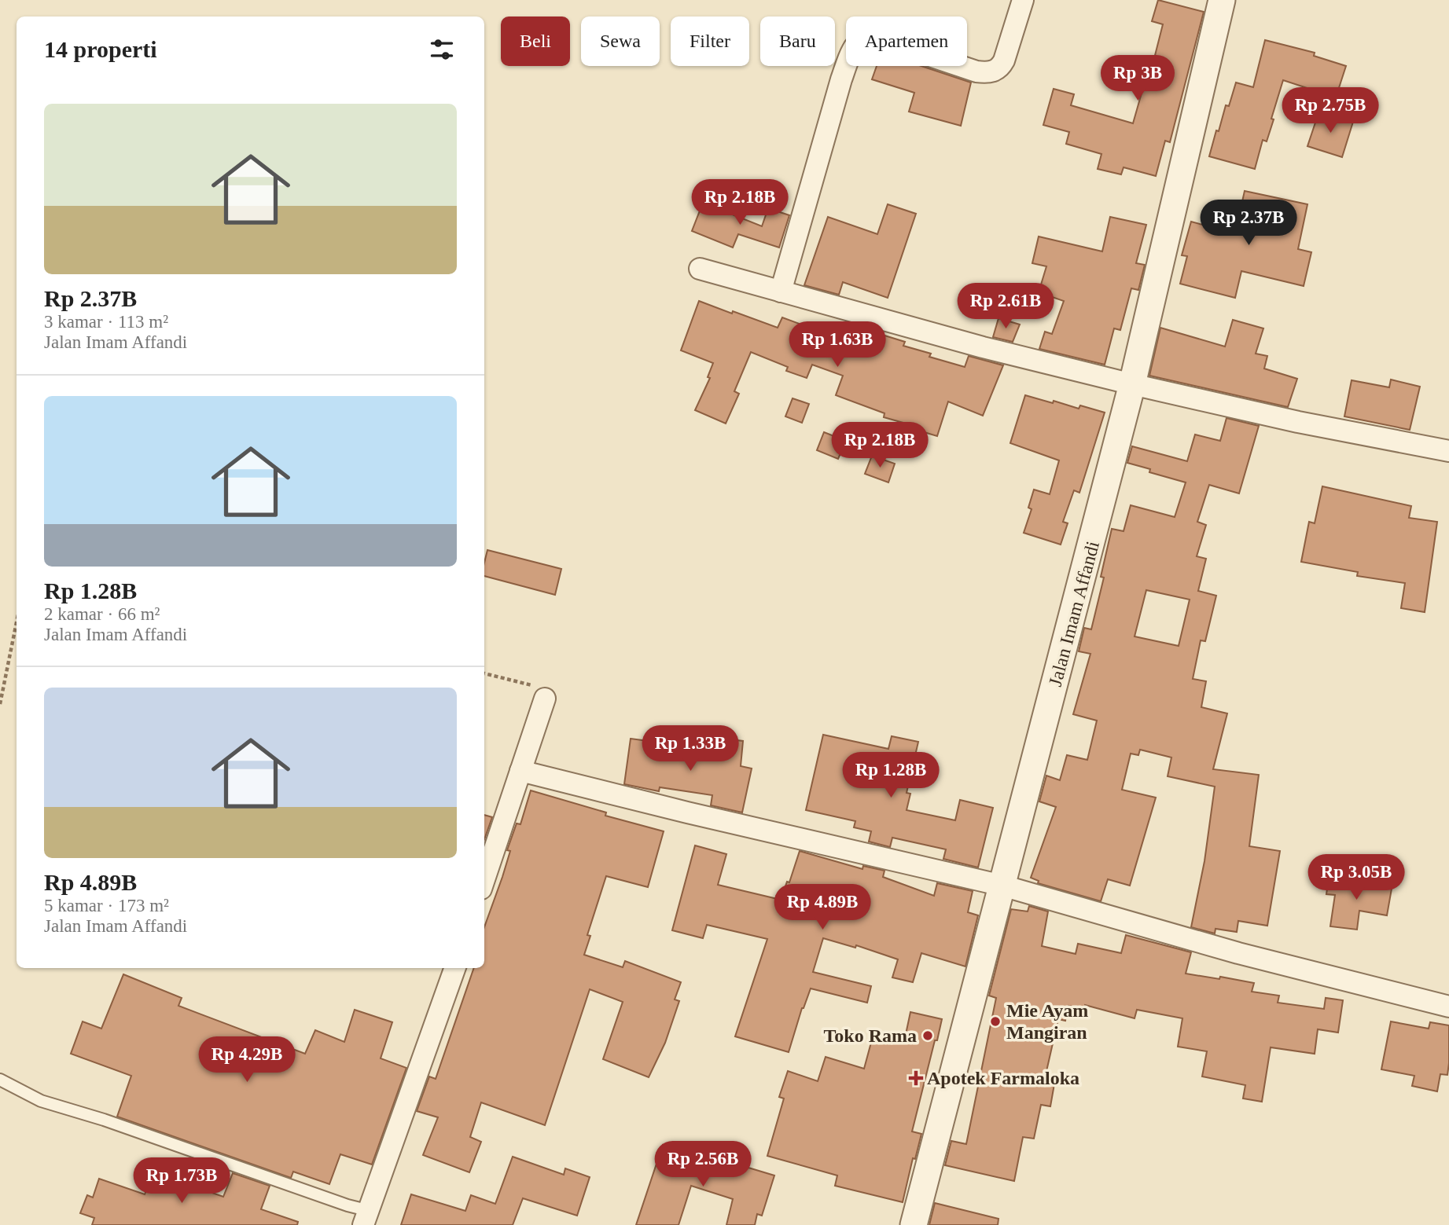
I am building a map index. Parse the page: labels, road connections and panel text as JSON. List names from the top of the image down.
{
  "streets": {
    "street": ["Jalan Imam Affandi"]
  },
  "places": {
    "other": ["Mie Ayam Mangiran", "Toko Rama"],
    "health": ["Apotek Farmaloka"]
  },
  "page": {
    "chip": [
      "Beli",
      "Sewa",
      "Filter",
      "Baru",
      "Apartemen"
    ],
    "heading": "14 properti",
    "price": [
      "Rp 3B",
      "Rp 2.75B",
      "Rp 2.18B",
      "Rp 2.37B",
      "Rp 2.61B",
      "Rp 1.63B",
      "Rp 2.18B",
      "Rp 1.33B",
      "Rp 1.28B",
      "Rp 3.05B",
      "Rp 4.89B",
      "Rp 4.29B",
      "Rp 2.56B",
      "Rp 1.73B"
    ],
    "list": [
      {
        "name": "Rp 2.37B",
        "note": "3 kamar · 113 m² · Jalan Imam Affandi"
      },
      {
        "name": "Rp 1.28B",
        "note": "2 kamar · 66 m² · Jalan Imam Affandi"
      },
      {
        "name": "Rp 4.89B",
        "note": "5 kamar · 173 m² · Jalan Imam Affandi"
      }
    ]
  }
}
